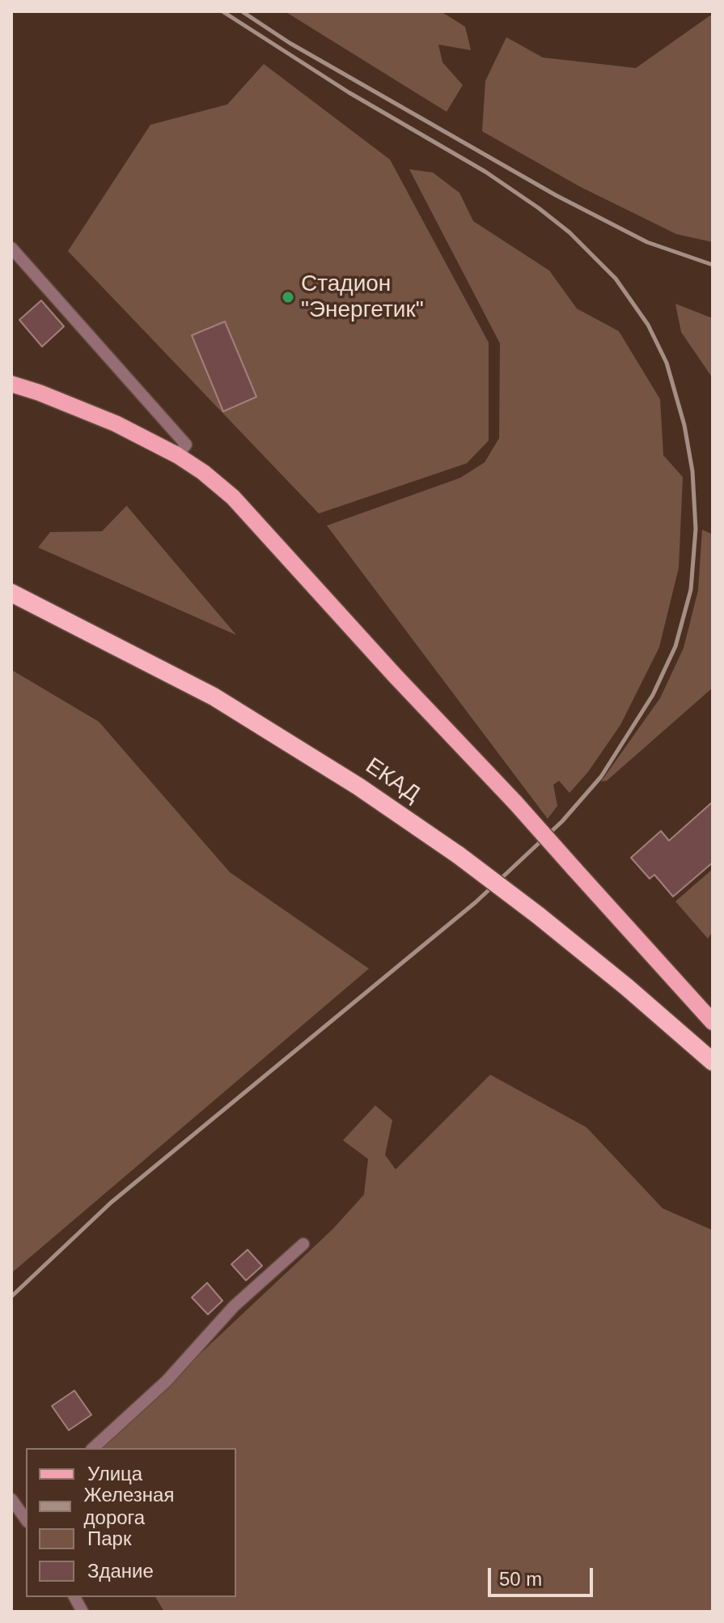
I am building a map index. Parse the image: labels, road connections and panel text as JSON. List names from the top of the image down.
{
  "streets": {
    "highway": ["ЕКАД"]
  },
  "places": ["Стадион \"Энергетик\""],
  "legend": [
    "Улица",
    "Железная дорога",
    "Парк",
    "Здание"
  ],
  "scale_bar": "50 m"
}
